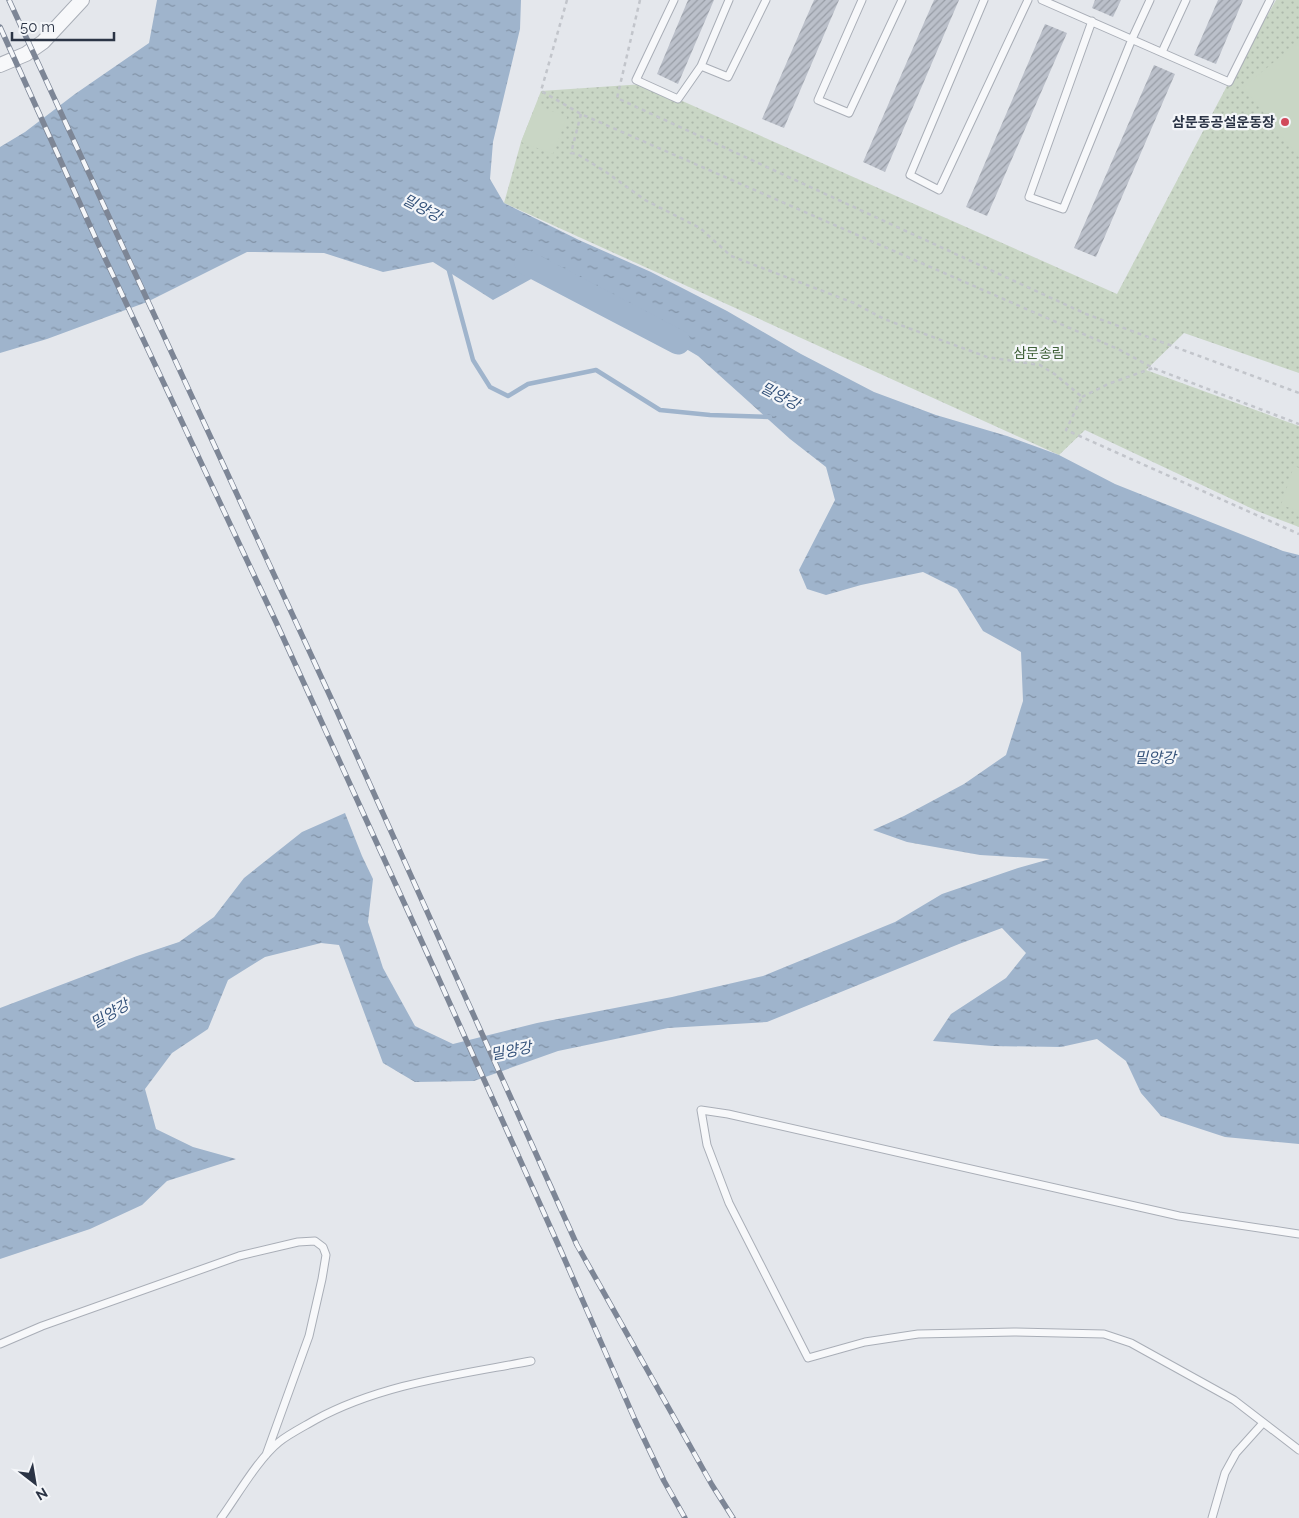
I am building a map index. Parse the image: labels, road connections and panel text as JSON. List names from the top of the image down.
{
  "water": ["밀양강"],
  "parks": ["삼문송림"],
  "places": ["삼문동공설운동장"],
  "scale_bar": "50 m",
  "north": "bottom right"
}
